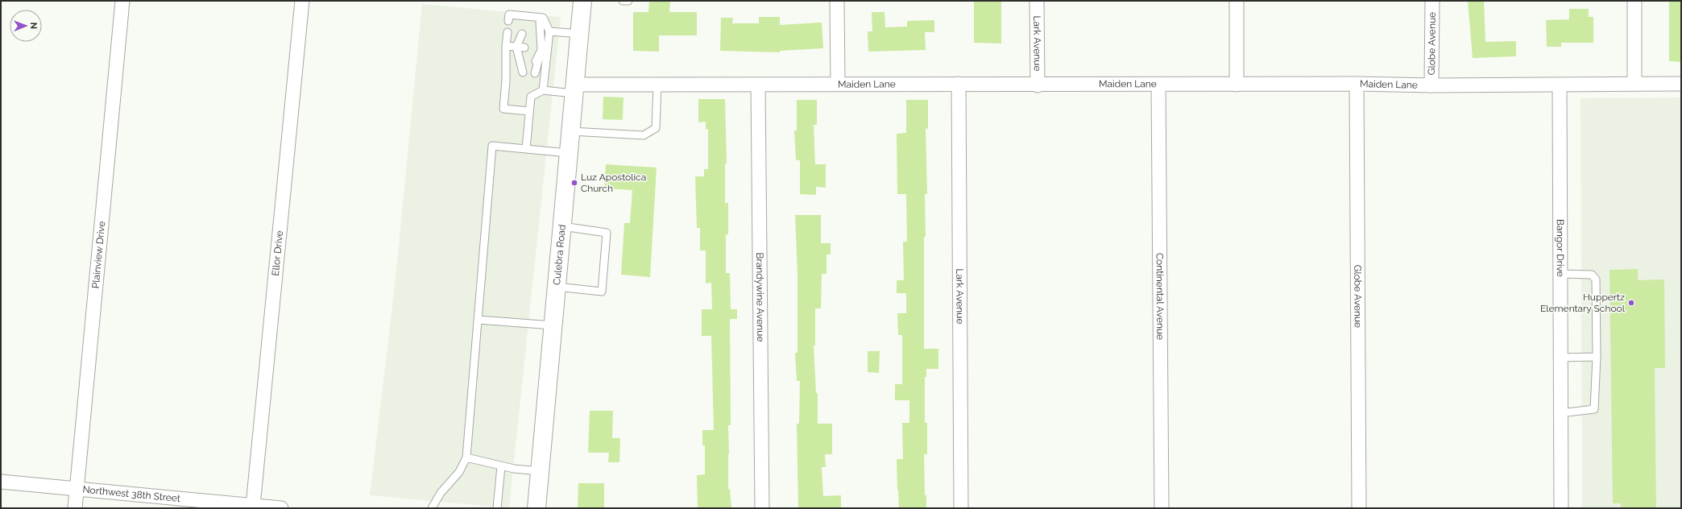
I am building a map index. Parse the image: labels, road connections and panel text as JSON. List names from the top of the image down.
{
  "streets": {
    "main road": ["Culebra Road"],
    "street": [
      "Lark Avenue",
      "Globe Avenue",
      "Maiden Lane",
      "Bangor Drive",
      "Ellor Drive",
      "Plainview Drive",
      "Continental Avenue",
      "Brandywine Avenue",
      "Northwest 38th Street"
    ]
  },
  "crossings": [
    ["Lark Avenue", "Maiden Lane"],
    ["Globe Avenue", "Maiden Lane"],
    ["Maiden Lane", "Bangor Drive"],
    ["Maiden Lane", "Culebra Road"],
    ["Maiden Lane", "Continental Avenue"],
    ["Maiden Lane", "Brandywine Avenue"],
    ["Ellor Drive", "Northwest 38th Street"],
    ["Plainview Drive", "Northwest 38th Street"]
  ],
  "places": ["Luz Apostolica Church", "Huppertz Elementary School"],
  "north": "right"
}
